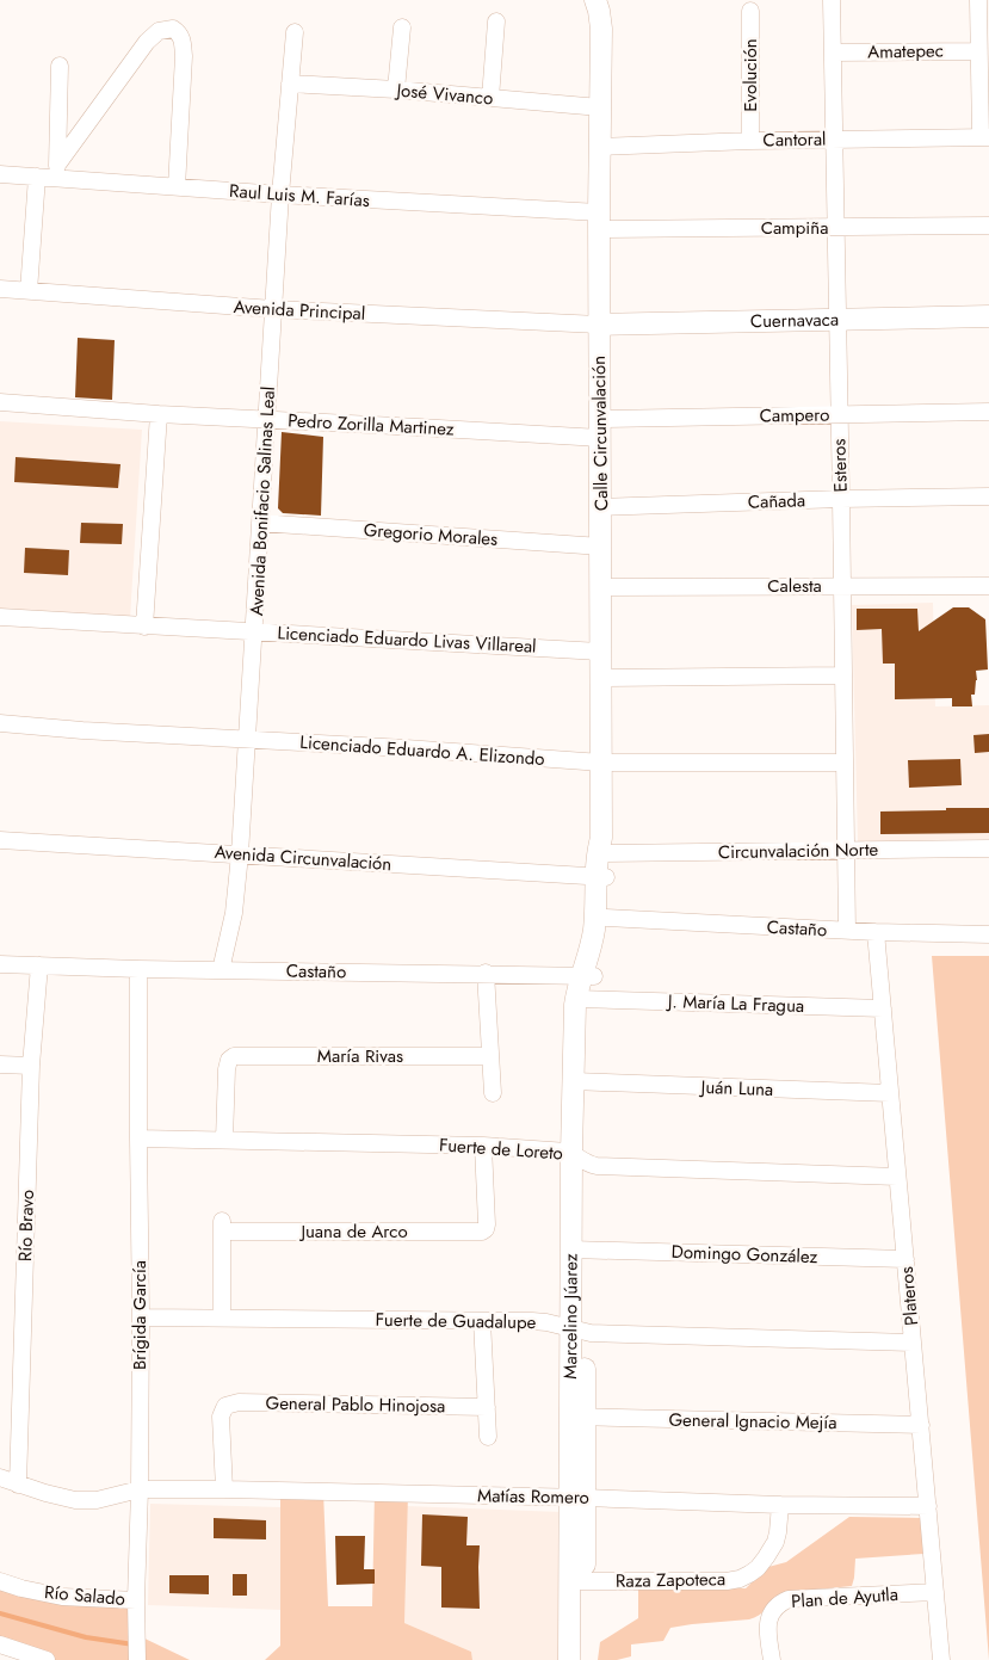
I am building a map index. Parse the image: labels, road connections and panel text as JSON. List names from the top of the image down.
{
  "streets": {
    "street": [
      "Amatepec",
      "Evolución",
      "José Vivanco",
      "Cantoral",
      "Raul Luis M. Farías",
      "Campiña",
      "Avenida Principal",
      "Cuernavaca",
      "Campero",
      "Pedro Zorilla Martinez",
      "Calle Circunvalación",
      "Esteros",
      "Avenida Bonifacio Salinas Leal",
      "Cañada",
      "Gregorio Morales",
      "Calesta",
      "Licenciado Eduardo Livas Villareal",
      "Licenciado Eduardo A. Elizondo",
      "Circunvalación Norte",
      "Avenida Circunvalación",
      "Castaño",
      "J. María La Fragua",
      "María Rivas",
      "Juán Luna",
      "Fuerte de Loreto",
      "Río Bravo",
      "Juana de Arco",
      "Domingo González",
      "Plateros",
      "Brígida García",
      "Marcelino Júarez",
      "Fuerte de Guadalupe",
      "General Pablo Hinojosa",
      "General Ignacio Mejía",
      "Matías Romero",
      "Raza Zapoteca",
      "Río Salado",
      "Plan de Ayutla"
    ]
  },
  "crossings": [
    ["Amatepec", "Esteros"],
    ["Evolución", "Cantoral"],
    ["José Vivanco", "Calle Circunvalación"],
    ["José Vivanco", "Avenida Bonifacio Salinas Leal"],
    ["Cantoral", "Calle Circunvalación"],
    ["Cantoral", "Esteros"],
    ["Raul Luis M. Farías", "Campiña"],
    ["Raul Luis M. Farías", "Calle Circunvalación"],
    ["Raul Luis M. Farías", "Avenida Bonifacio Salinas Leal"],
    ["Campiña", "Calle Circunvalación"],
    ["Campiña", "Esteros"],
    ["Avenida Principal", "Cuernavaca"],
    ["Avenida Principal", "Calle Circunvalación"],
    ["Avenida Principal", "Avenida Bonifacio Salinas Leal"],
    ["Cuernavaca", "Calle Circunvalación"],
    ["Cuernavaca", "Esteros"],
    ["Campero", "Pedro Zorilla Martinez"],
    ["Campero", "Calle Circunvalación"],
    ["Campero", "Esteros"],
    ["Pedro Zorilla Martinez", "Calle Circunvalación"],
    ["Pedro Zorilla Martinez", "Avenida Bonifacio Salinas Leal"],
    ["Calle Circunvalación", "Cañada"],
    ["Calle Circunvalación", "Gregorio Morales"],
    ["Calle Circunvalación", "Calesta"],
    ["Calle Circunvalación", "Licenciado Eduardo Livas Villareal"],
    ["Calle Circunvalación", "Licenciado Eduardo A. Elizondo"],
    ["Calle Circunvalación", "Circunvalación Norte"],
    ["Calle Circunvalación", "Avenida Circunvalación"],
    ["Calle Circunvalación", "Castaño"],
    ["Calle Circunvalación", "Marcelino Júarez"],
    ["Esteros", "Cañada"],
    ["Esteros", "Calesta"],
    ["Esteros", "Licenciado Eduardo A. Elizondo"],
    ["Esteros", "Circunvalación Norte"],
    ["Esteros", "Castaño"],
    ["Avenida Bonifacio Salinas Leal", "Gregorio Morales"],
    ["Avenida Bonifacio Salinas Leal", "Licenciado Eduardo Livas Villareal"],
    ["Avenida Bonifacio Salinas Leal", "Licenciado Eduardo A. Elizondo"],
    ["Avenida Bonifacio Salinas Leal", "Avenida Circunvalación"],
    ["Avenida Bonifacio Salinas Leal", "Castaño"],
    ["Castaño", "Río Bravo"],
    ["Castaño", "Plateros"],
    ["Castaño", "Brígida García"],
    ["Castaño", "Marcelino Júarez"],
    ["J. María La Fragua", "Plateros"],
    ["J. María La Fragua", "Marcelino Júarez"],
    ["María Rivas", "Fuerte de Loreto"],
    ["Juán Luna", "Plateros"],
    ["Juán Luna", "Marcelino Júarez"],
    ["Fuerte de Loreto", "Juana de Arco"],
    ["Fuerte de Loreto", "Plateros"],
    ["Fuerte de Loreto", "Brígida García"],
    ["Fuerte de Loreto", "Marcelino Júarez"],
    ["Río Bravo", "Matías Romero"],
    ["Juana de Arco", "Fuerte de Guadalupe"],
    ["Domingo González", "Plateros"],
    ["Domingo González", "Marcelino Júarez"],
    ["Plateros", "Fuerte de Guadalupe"],
    ["Plateros", "General Ignacio Mejía"],
    ["Plateros", "Matías Romero"],
    ["Plateros", "Plan de Ayutla"],
    ["Brígida García", "Fuerte de Guadalupe"],
    ["Brígida García", "Matías Romero"],
    ["Brígida García", "Río Salado"],
    ["Marcelino Júarez", "Fuerte de Guadalupe"],
    ["Marcelino Júarez", "General Ignacio Mejía"],
    ["Marcelino Júarez", "Matías Romero"],
    ["Marcelino Júarez", "Raza Zapoteca"],
    ["General Pablo Hinojosa", "Matías Romero"],
    ["Matías Romero", "Raza Zapoteca"]
  ]
}
